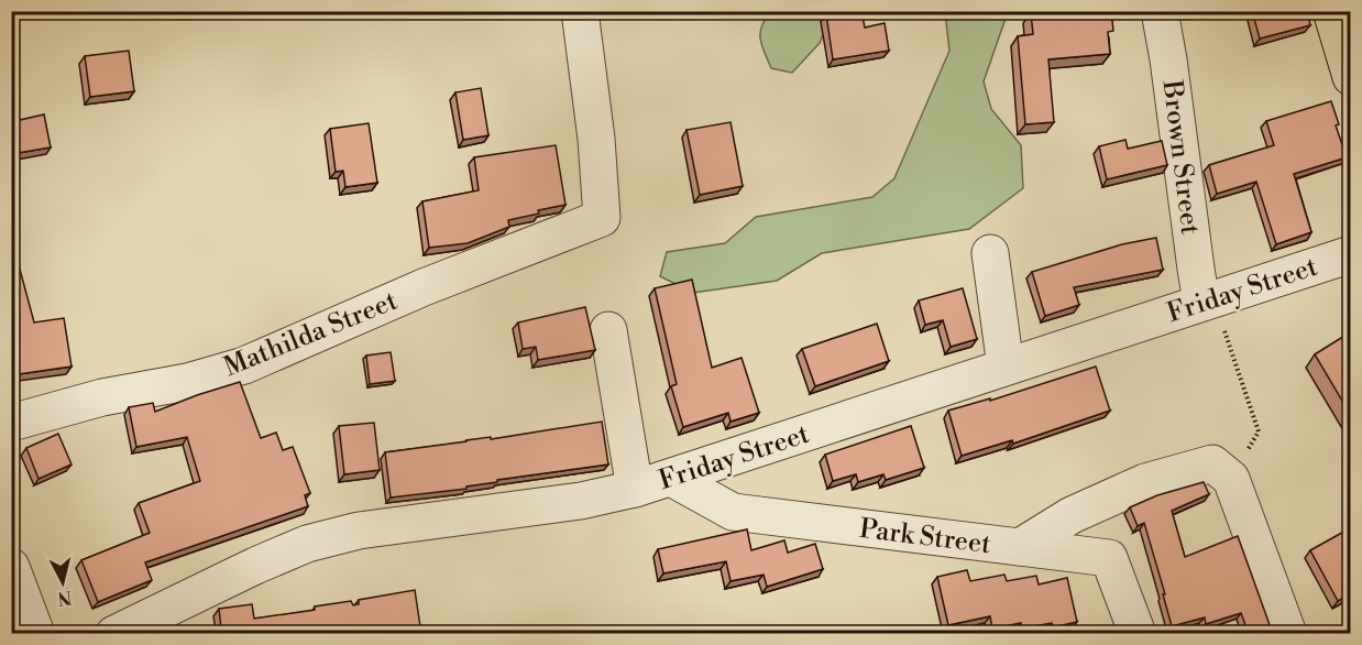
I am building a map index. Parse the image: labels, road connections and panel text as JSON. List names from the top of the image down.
{
  "streets": {
    "street": [
      "Brown Street",
      "Friday Street",
      "Mathilda Street",
      "Park Street"
    ]
  },
  "crossings": [
    ["Brown Street", "Friday Street"],
    ["Friday Street", "Park Street"]
  ],
  "north": "bottom"
}
